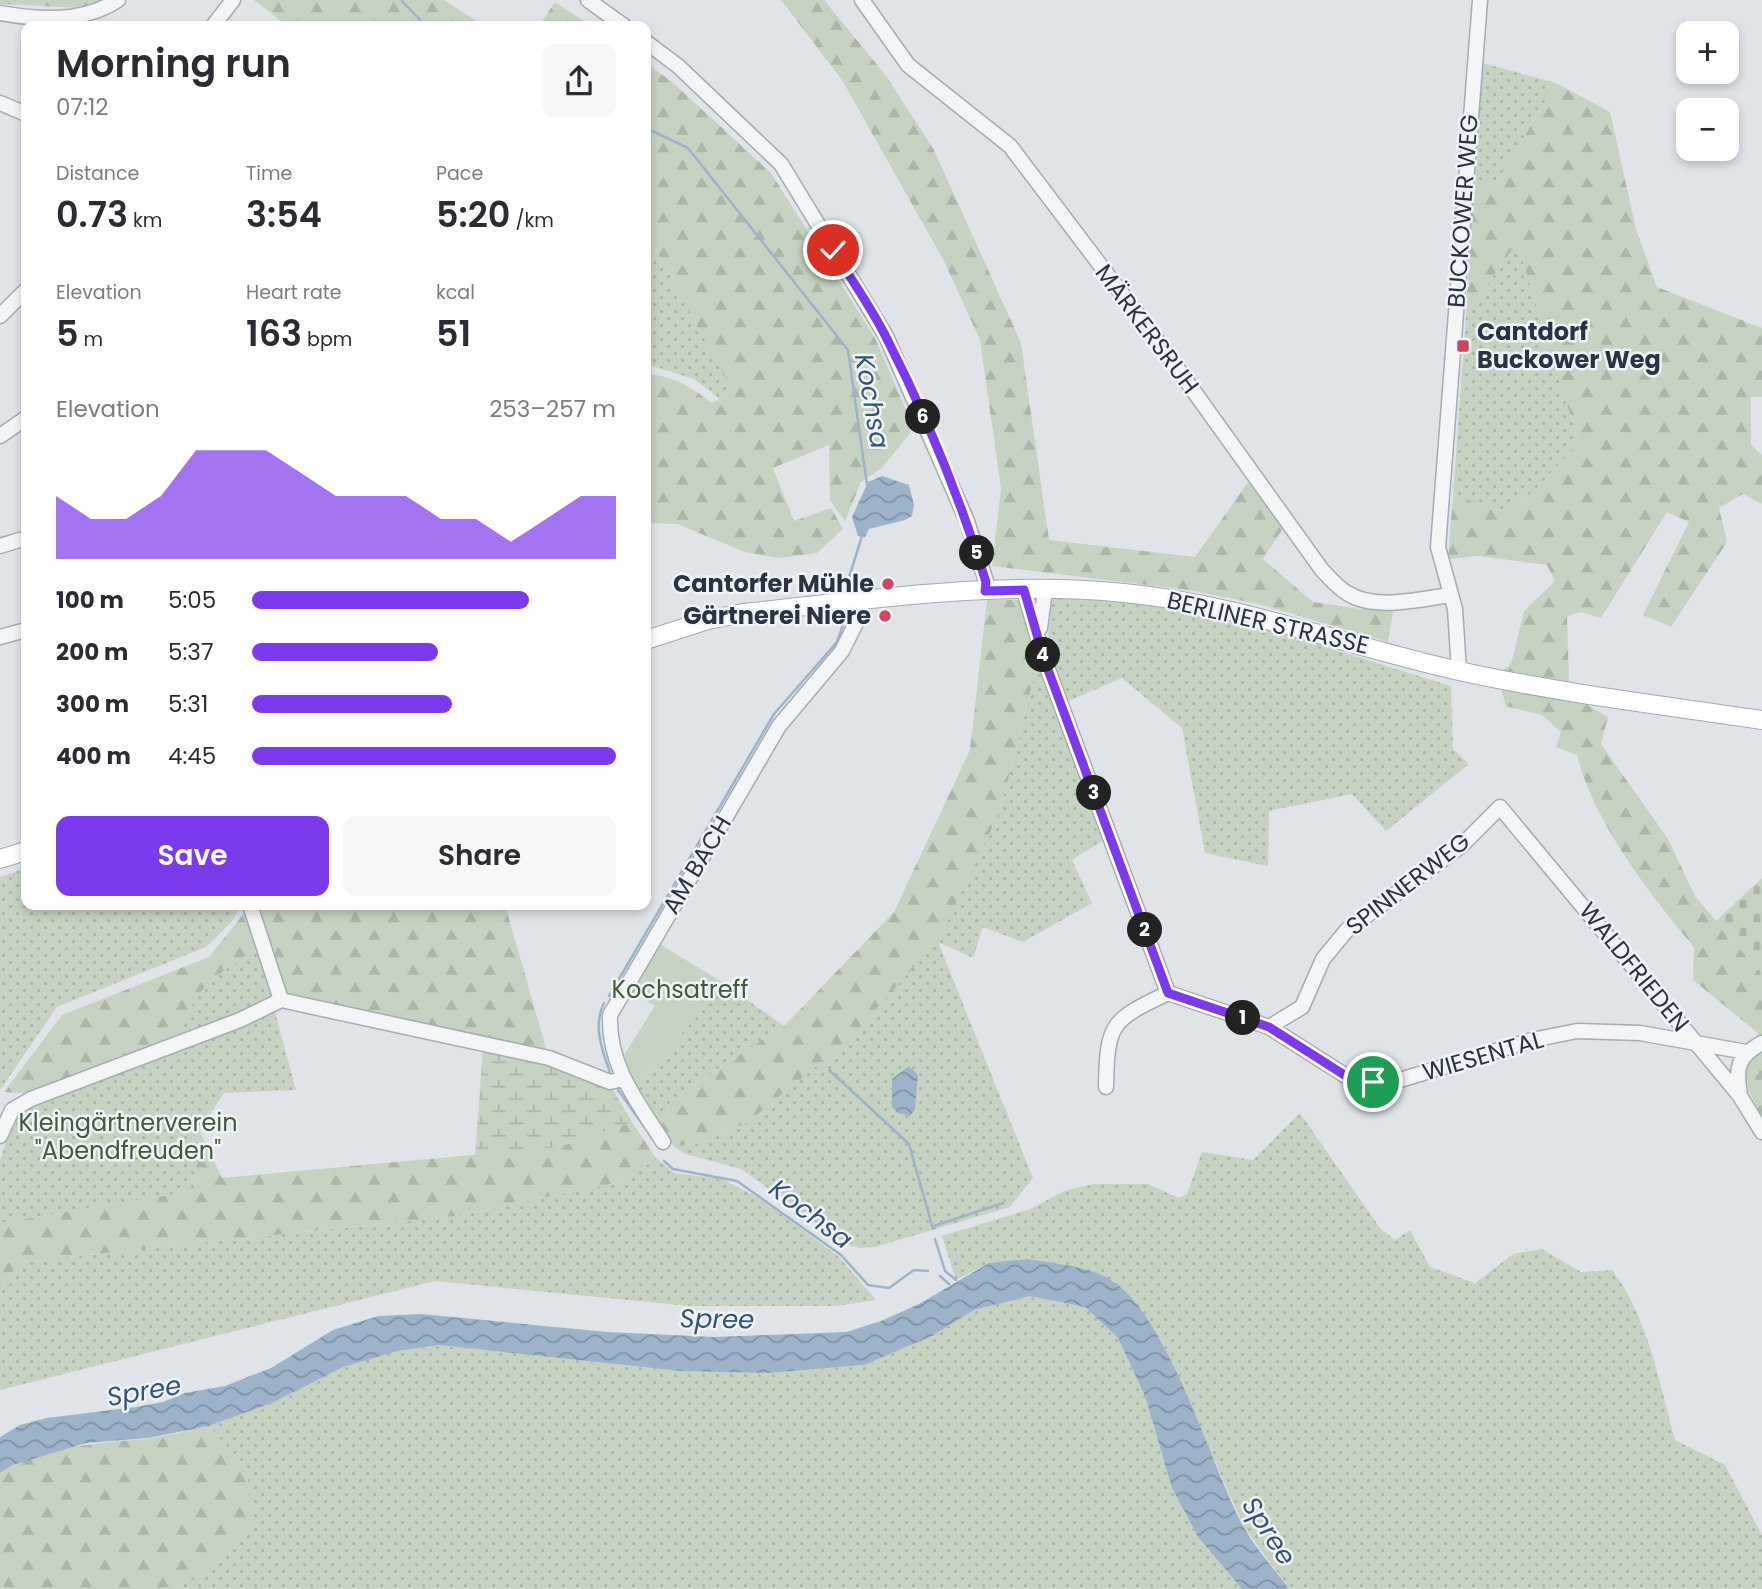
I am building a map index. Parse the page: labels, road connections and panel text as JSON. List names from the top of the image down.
{
  "streets": {
    "main road": ["BERLINER STRASSE"],
    "street": [
      "BUCKOWER WEG",
      "MÄRKERSRUH",
      "AM BACH",
      "SPINNERWEG",
      "WALDFRIEDEN",
      "WIESENTAL"
    ]
  },
  "crossings": [
    ["BUCKOWER WEG", "MÄRKERSRUH"],
    ["BUCKOWER WEG", "BERLINER STRASSE"],
    ["BERLINER STRASSE", "AM BACH"],
    ["SPINNERWEG", "WALDFRIEDEN"],
    ["SPINNERWEG", "WIESENTAL"],
    ["WALDFRIEDEN", "WIESENTAL"]
  ],
  "water": ["Kochsa", "Spree"],
  "parks": ["Kochsatreff", "Kleingärtnerverein \"Abendfreuden\""],
  "places": {
    "transit": ["Cantdorf Buckower Weg"],
    "other": ["Cantorfer Mühle", "Gärtnerei Niere"]
  },
  "page": {
    "map_buttons": ["+", "−"],
    "heading": ["Morning run", "07:12"],
    "stats": [
      ["Distance", "0.73 km"],
      ["Time", "3:54"],
      ["Pace", "5:20 /km"],
      ["Elevation", "5 m"],
      ["Heart rate", "163 bpm"],
      ["kcal", "51"]
    ],
    "chart": ["Elevation", "253–257 m"],
    "pins": [
      "6",
      "5",
      "4",
      "3",
      "2",
      "1"
    ],
    "list": [
      {
        "name": "100 m",
        "note": "5:05"
      },
      {
        "name": "200 m",
        "note": "5:37"
      },
      {
        "name": "300 m",
        "note": "5:31"
      },
      {
        "name": "400 m",
        "note": "4:45"
      }
    ],
    "buttons": ["Save", "Share"]
  }
}
